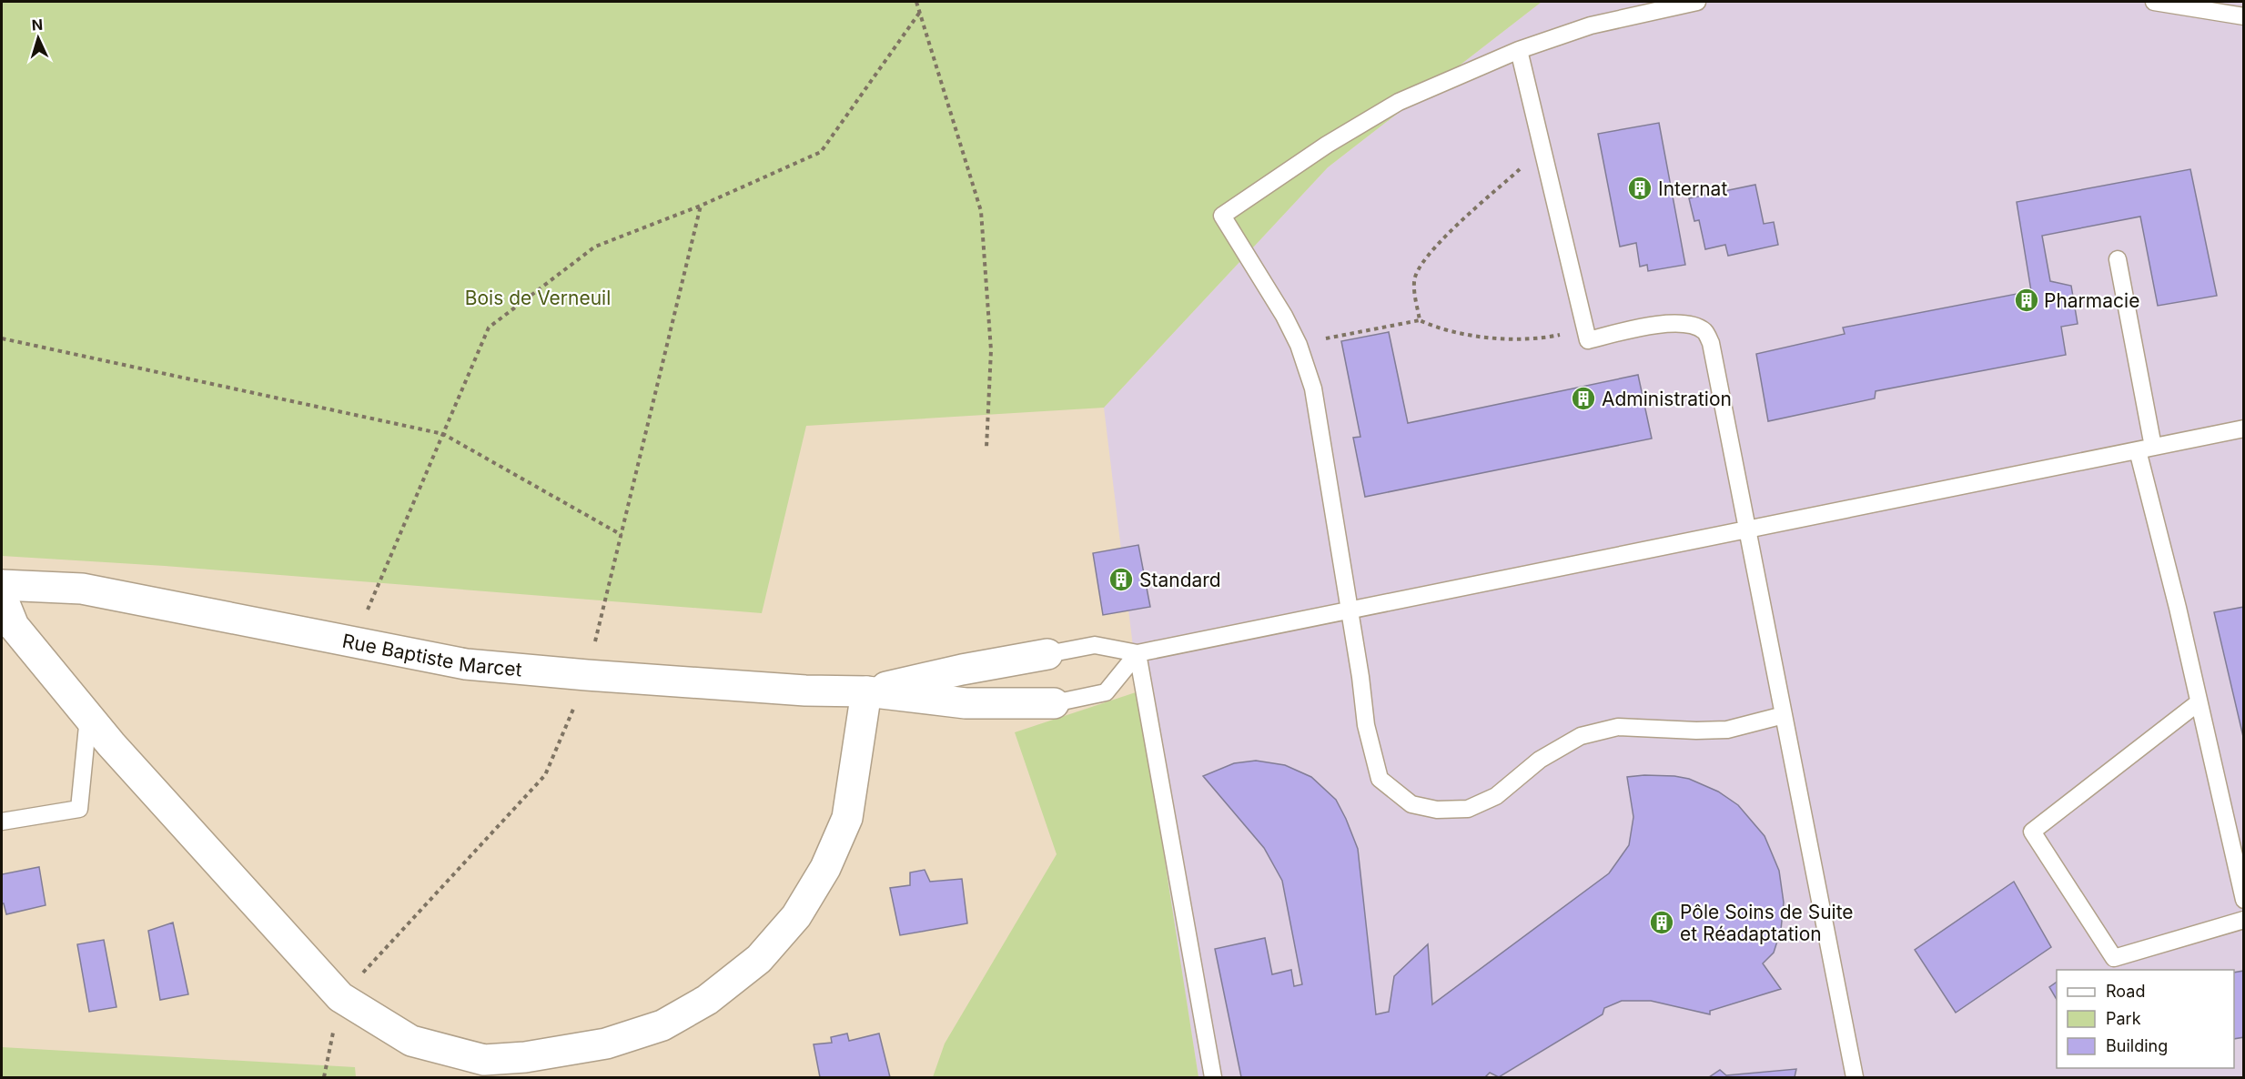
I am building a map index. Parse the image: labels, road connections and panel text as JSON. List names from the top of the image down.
{
  "streets": {
    "street": ["Rue Baptiste Marcet"]
  },
  "parks": ["Bois de Verneuil"],
  "places": {
    "building": [
      "Internat",
      "Pharmacie",
      "Administration",
      "Standard",
      "Pôle Soins de Suite et Réadaptation"
    ]
  },
  "legend": ["Road", "Park", "Building"],
  "north": "top"
}
